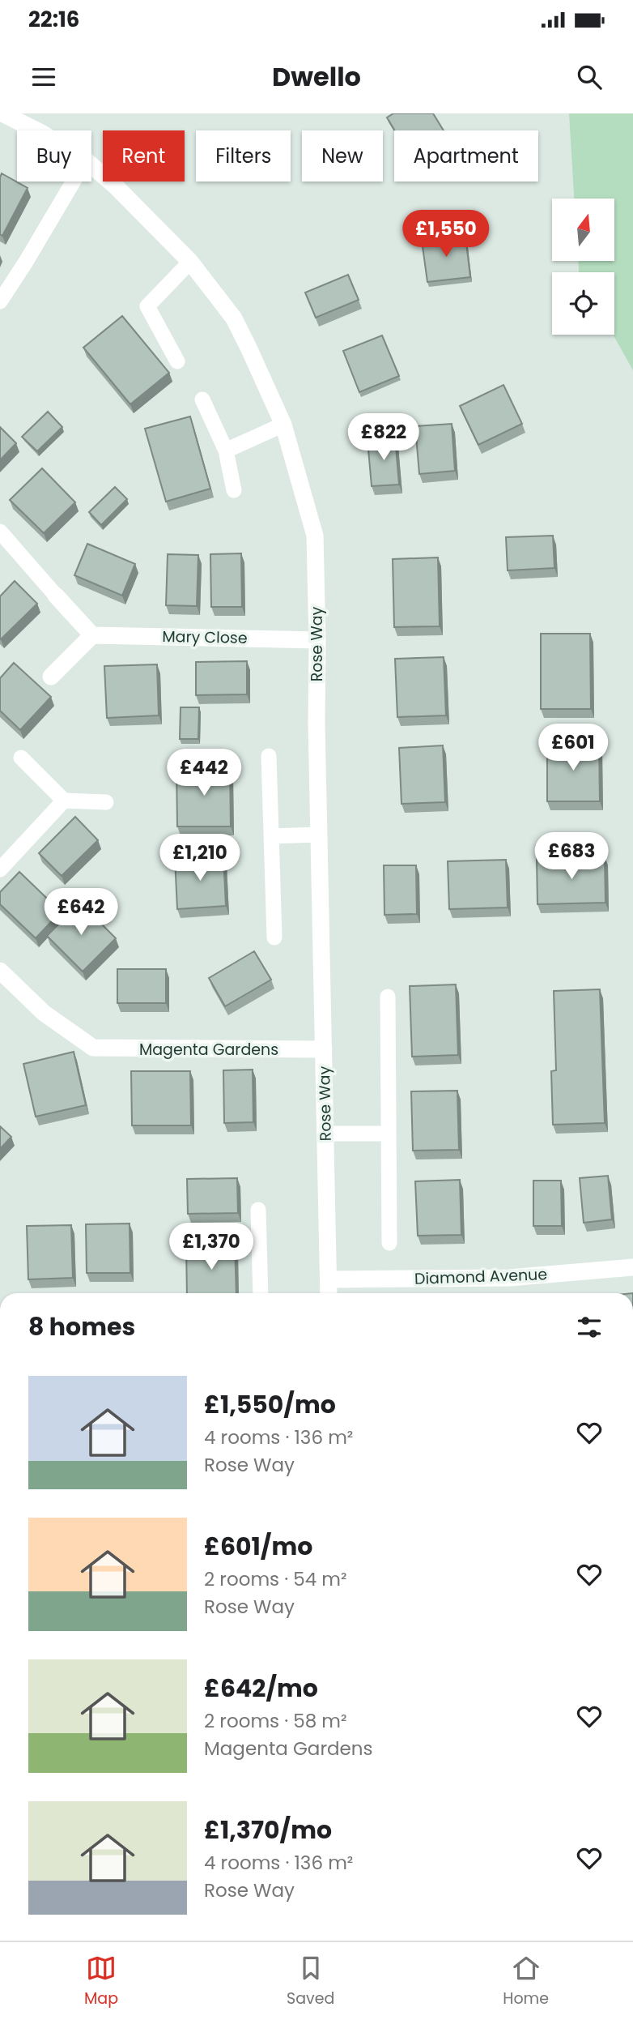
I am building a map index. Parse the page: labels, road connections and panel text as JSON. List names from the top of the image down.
{
  "streets": {
    "street": [
      "Mary Close",
      "Rose Way",
      "Magenta Gardens",
      "Diamond Avenue"
    ]
  },
  "crossings": [
    ["Mary Close", "Rose Way"],
    ["Rose Way", "Magenta Gardens"],
    ["Rose Way", "Diamond Avenue"]
  ],
  "north": "top",
  "page": {
    "status": "22:16",
    "header": "Dwello",
    "chip": [
      "Buy",
      "Rent",
      "Filters",
      "New",
      "Apartment"
    ],
    "price": [
      "£1,550",
      "£822",
      "£601",
      "£442",
      "£683",
      "£1,210",
      "£642",
      "£1,370"
    ],
    "heading": "8 homes",
    "list": [
      {
        "name": "£1,550/mo",
        "note": "4 rooms · 136 m² · Rose Way"
      },
      {
        "name": "£601/mo",
        "note": "2 rooms · 54 m² · Rose Way"
      },
      {
        "name": "£642/mo",
        "note": "2 rooms · 58 m² · Magenta Gardens"
      },
      {
        "name": "£1,370/mo",
        "note": "4 rooms · 136 m² · Rose Way"
      }
    ],
    "tabs": ["Map", "Saved", "Home"]
  }
}
